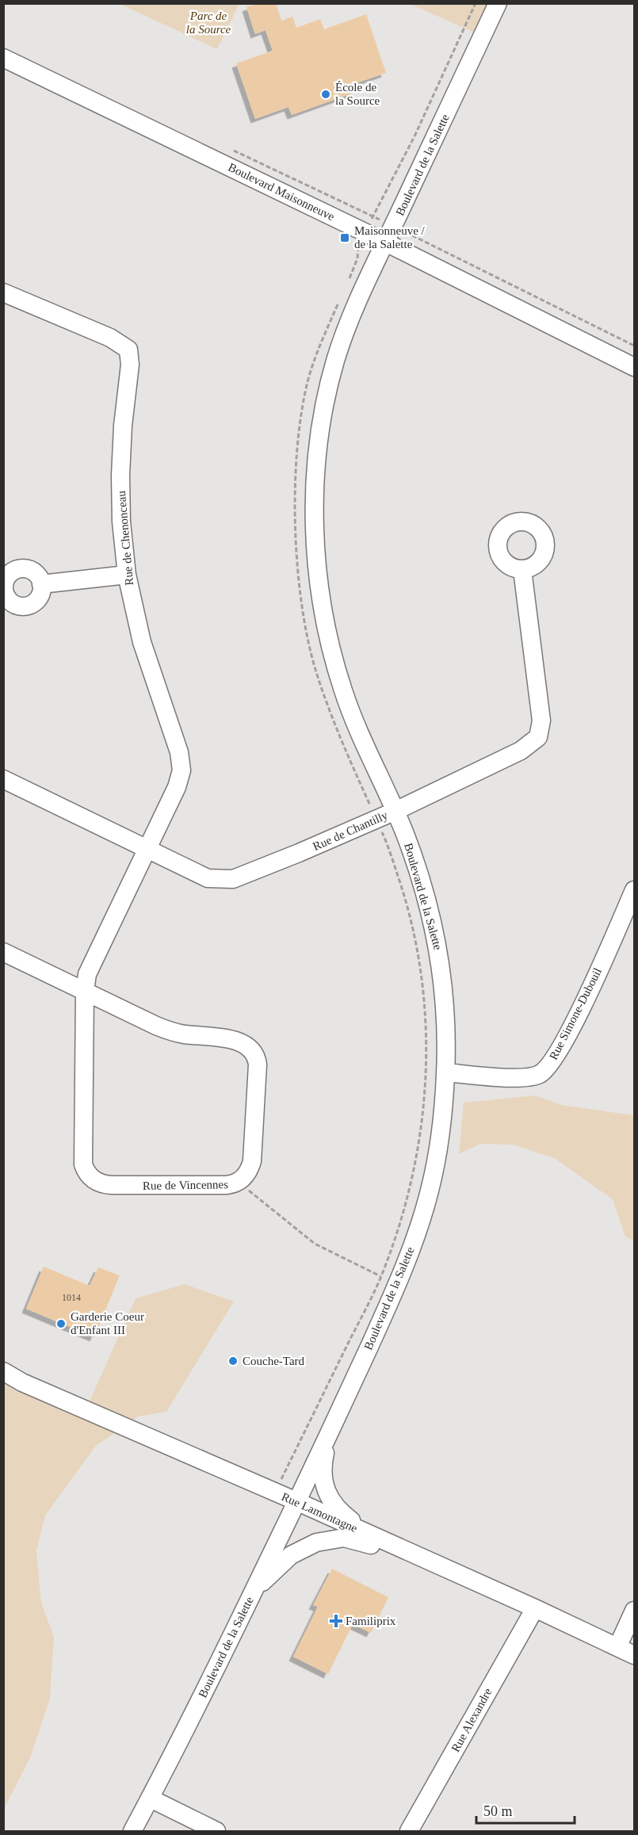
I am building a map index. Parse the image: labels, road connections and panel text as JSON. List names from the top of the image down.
{
  "streets": {
    "street": [
      "Boulevard de la Salette",
      "Boulevard Maisonneuve",
      "Rue de Chenonceau",
      "Rue de Chantilly",
      "Rue Simone-Dubouil",
      "Rue de Vincennes",
      "Rue Lamontagne",
      "Rue Alexandre"
    ]
  },
  "crossings": [
    ["Boulevard de la Salette", "Boulevard Maisonneuve"],
    ["Boulevard de la Salette", "Rue de Chantilly"],
    ["Boulevard de la Salette", "Rue Simone-Dubouil"],
    ["Boulevard de la Salette", "Rue Lamontagne"],
    ["Rue de Chenonceau", "Rue de Chantilly"],
    ["Rue de Chenonceau", "Rue de Vincennes"],
    ["Rue de Chantilly", "Rue de Vincennes"],
    ["Rue Lamontagne", "Rue Alexandre"]
  ],
  "parks": ["Parc de la Source"],
  "places": {
    "other": ["École de la Source", "Garderie Coeur d'Enfant III", "Couche-Tard"],
    "transit": ["Maisonneuve / de la Salette"],
    "health": ["Familiprix"]
  },
  "house_numbers": ["1014"],
  "scale_bar": "50 m"
}
